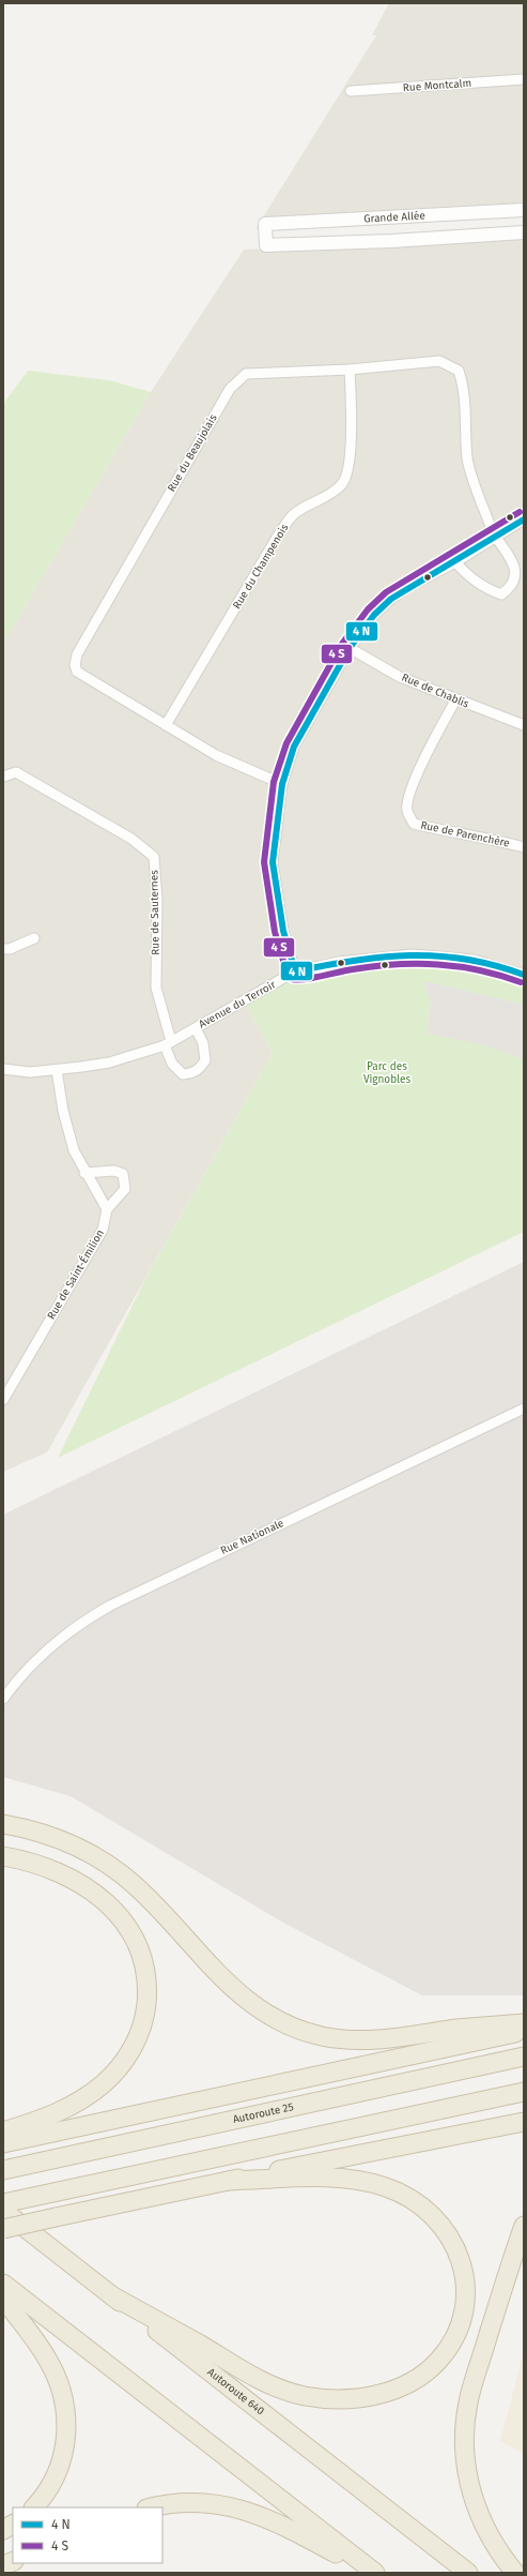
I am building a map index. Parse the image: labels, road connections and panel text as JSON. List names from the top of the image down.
{
  "streets": {
    "highway": ["Autoroute 25", "Autoroute 640"],
    "street": [
      "Rue Montcalm",
      "Grande Allée",
      "Rue du Beaujolais",
      "Rue du Champenois",
      "Rue de Chablis",
      "Rue de Parenchère",
      "Rue de Sauternes",
      "Avenue du Terroir",
      "Rue de Saint-Émilion",
      "Rue Nationale"
    ]
  },
  "crossings": [
    ["Rue du Beaujolais", "Rue du Champenois"],
    ["Rue de Chablis", "Rue de Parenchère"],
    ["Rue de Sauternes", "Avenue du Terroir"]
  ],
  "parks": ["Parc des Vignobles"],
  "legend": ["4 N", "4 S"]
}
